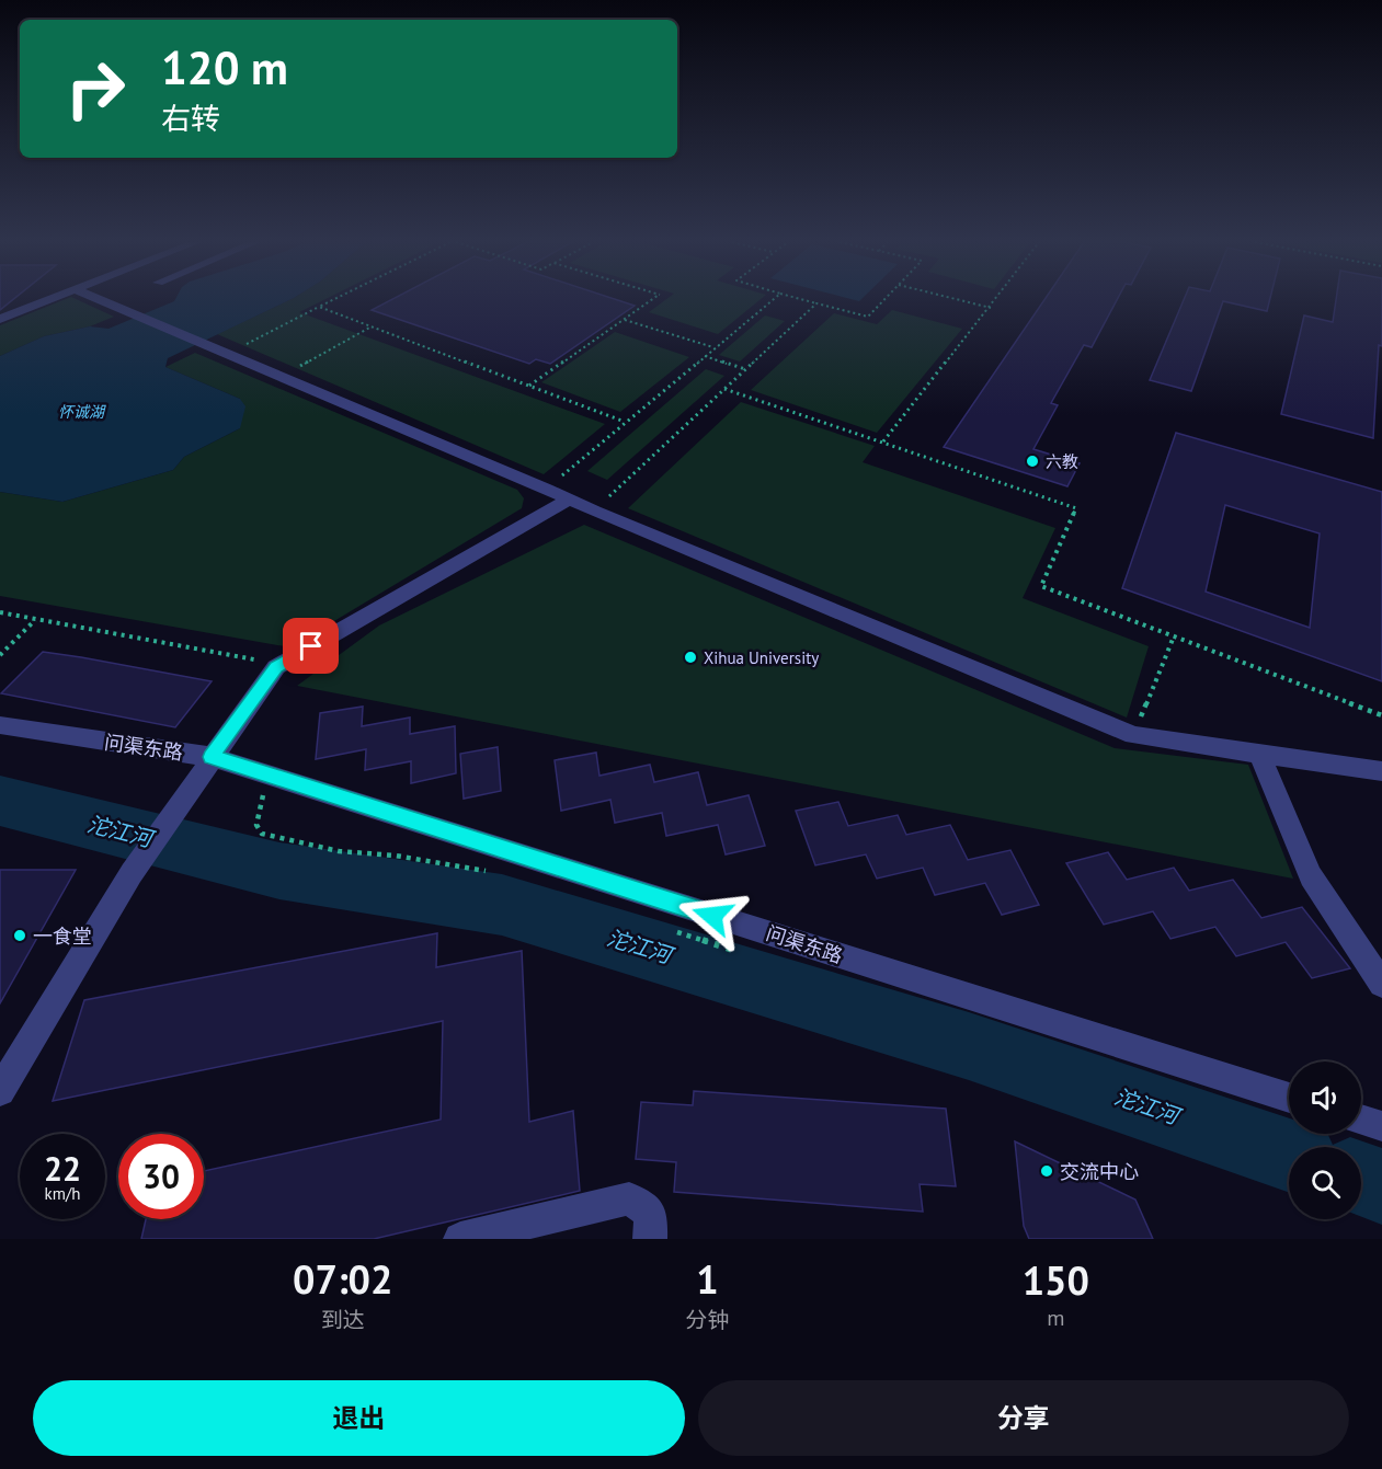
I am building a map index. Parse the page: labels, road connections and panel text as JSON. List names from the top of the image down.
{
  "streets": {
    "street": ["问渠东路"]
  },
  "water": ["怀诚湖", "沱江河"],
  "places": [
    "六教",
    "Xihua University",
    "一食堂",
    "交流中心"
  ],
  "page": {
    "turn": ["120 m", "右转"],
    "speed": "22 km/h",
    "limit": "30",
    "eta": [
      "07:02",
      "到达",
      "1",
      "分钟",
      "150",
      "m"
    ],
    "buttons": ["退出", "分享"]
  }
}
